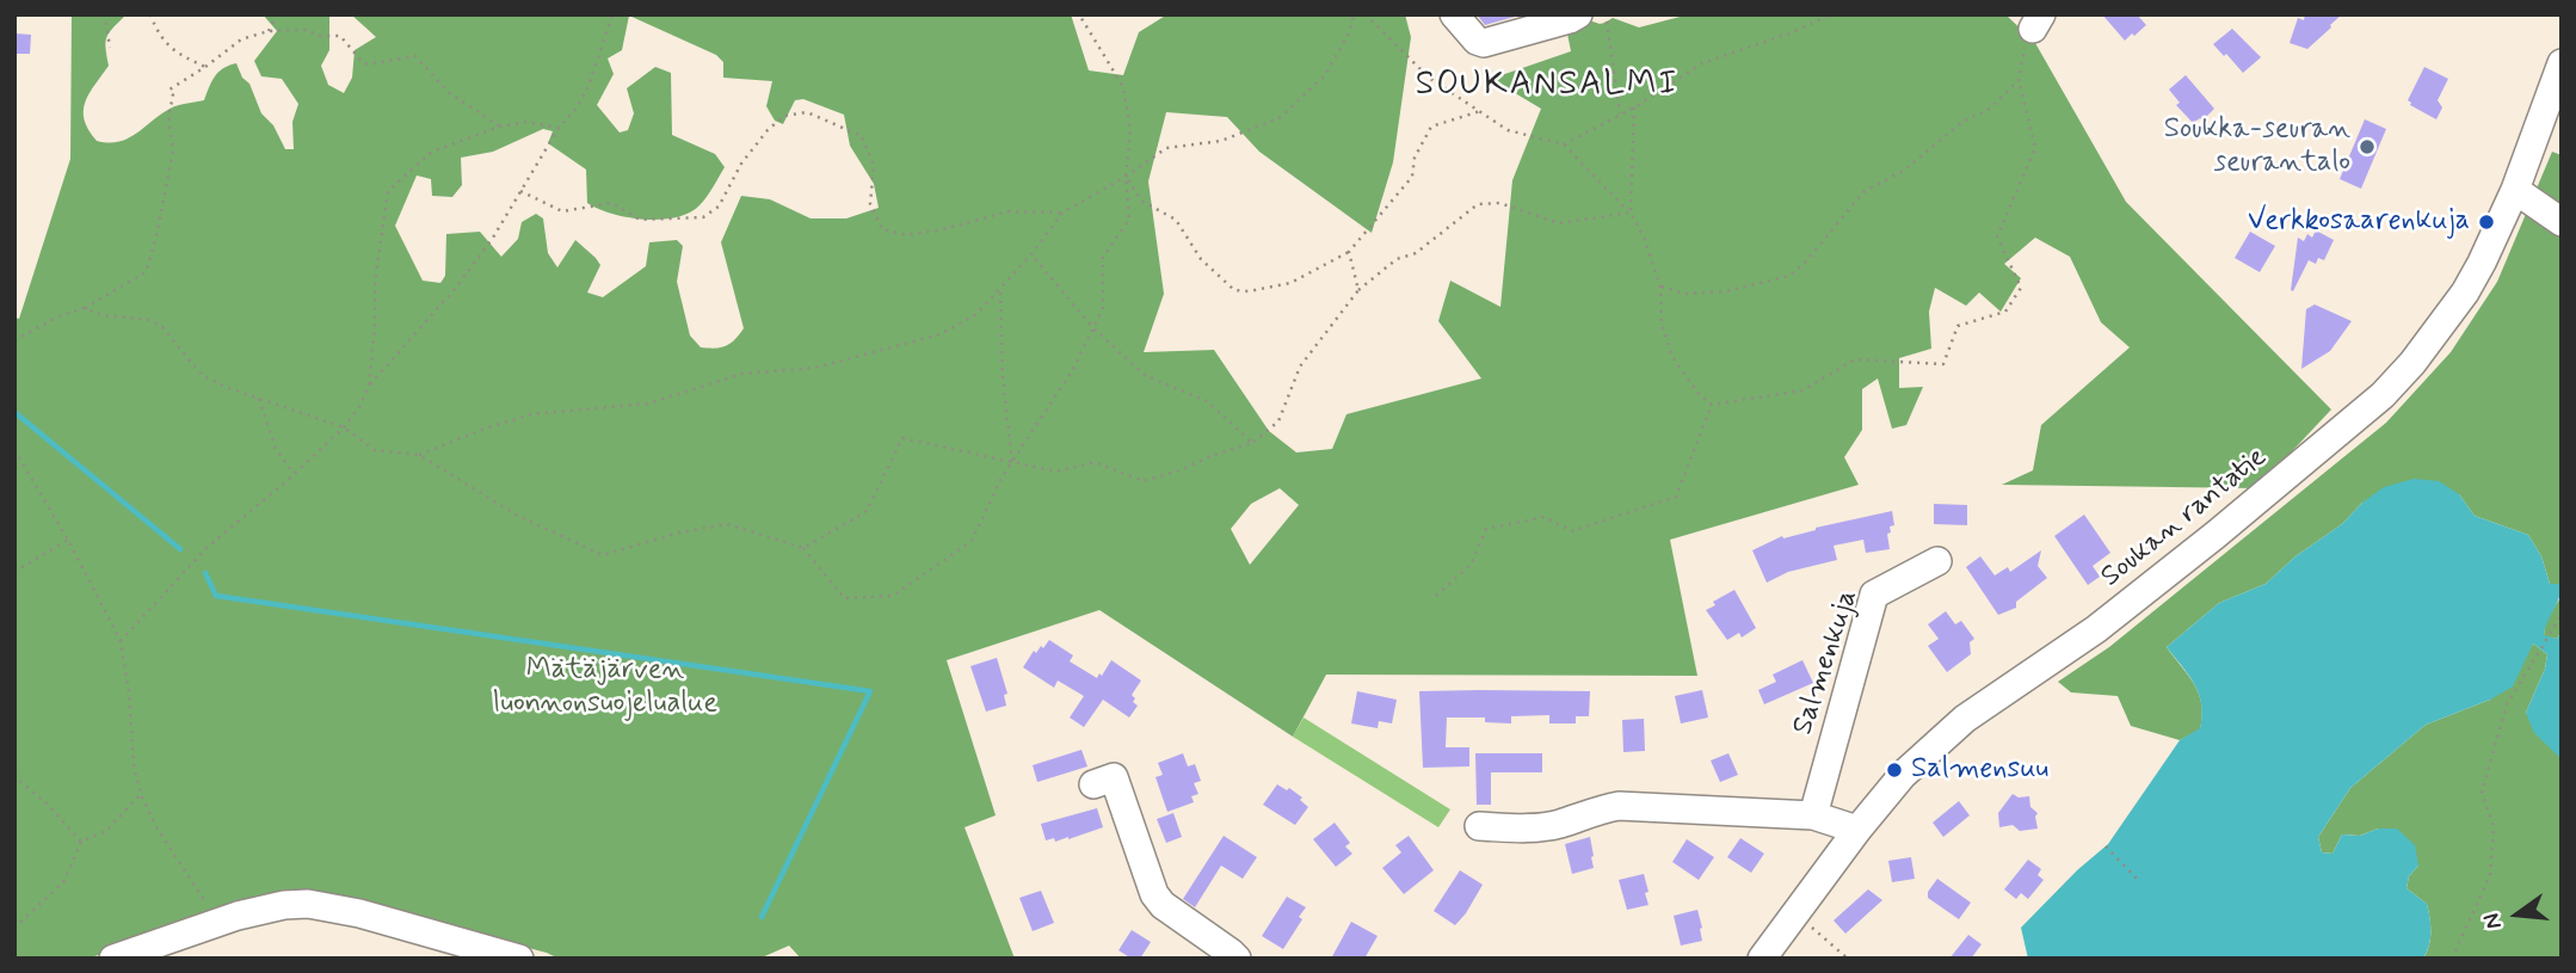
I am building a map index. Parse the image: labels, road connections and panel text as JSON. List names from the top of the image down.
{
  "streets": {
    "street": ["Soukan rantatie", "Salmenkuja"]
  },
  "districts": ["SOUKANSALMI"],
  "parks": ["Mätäjärven luonnonsuojelualue"],
  "places": ["Soukka-seuran seurantalo", "Verkkosaarenkuja", "Salmensuu"],
  "north": "left"
}
